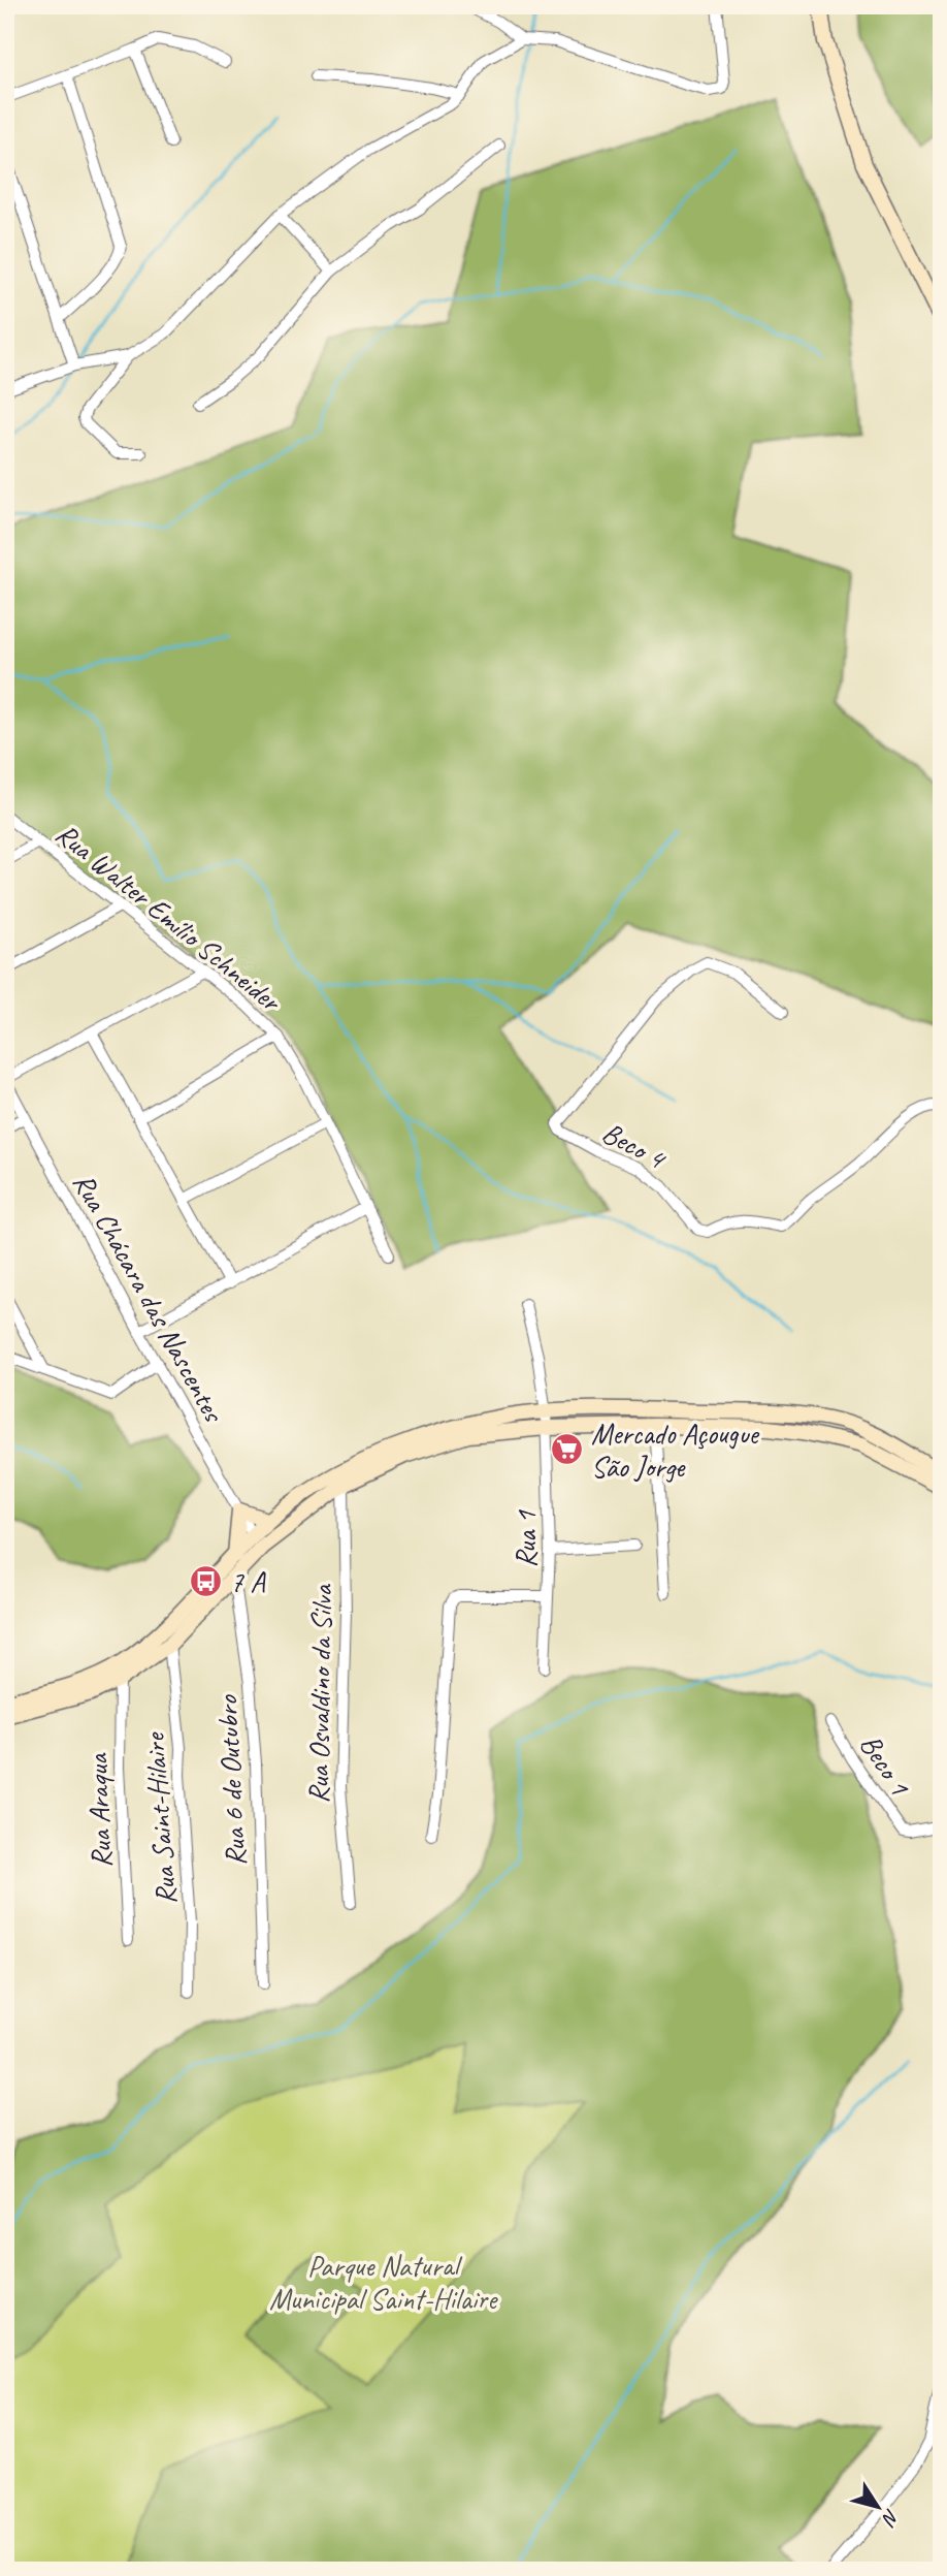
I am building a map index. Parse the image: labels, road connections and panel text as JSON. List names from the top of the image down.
{
  "streets": {
    "street": [
      "Rua Walter Emílio Schneider",
      "Beco 4",
      "Rua Chácara das Nascentes",
      "Rua 1",
      "Rua Osvaldino da Silva",
      "Beco 1",
      "Rua 6 de Outubro",
      "Rua Araqua",
      "Rua Saint-Hilaire"
    ]
  },
  "parks": ["Parque Natural Municipal Saint-Hilaire"],
  "places": {
    "supermarket": ["Mercado Açougue São Jorge"],
    "bus stop": ["7 A"]
  },
  "north": "bottom right"
}
